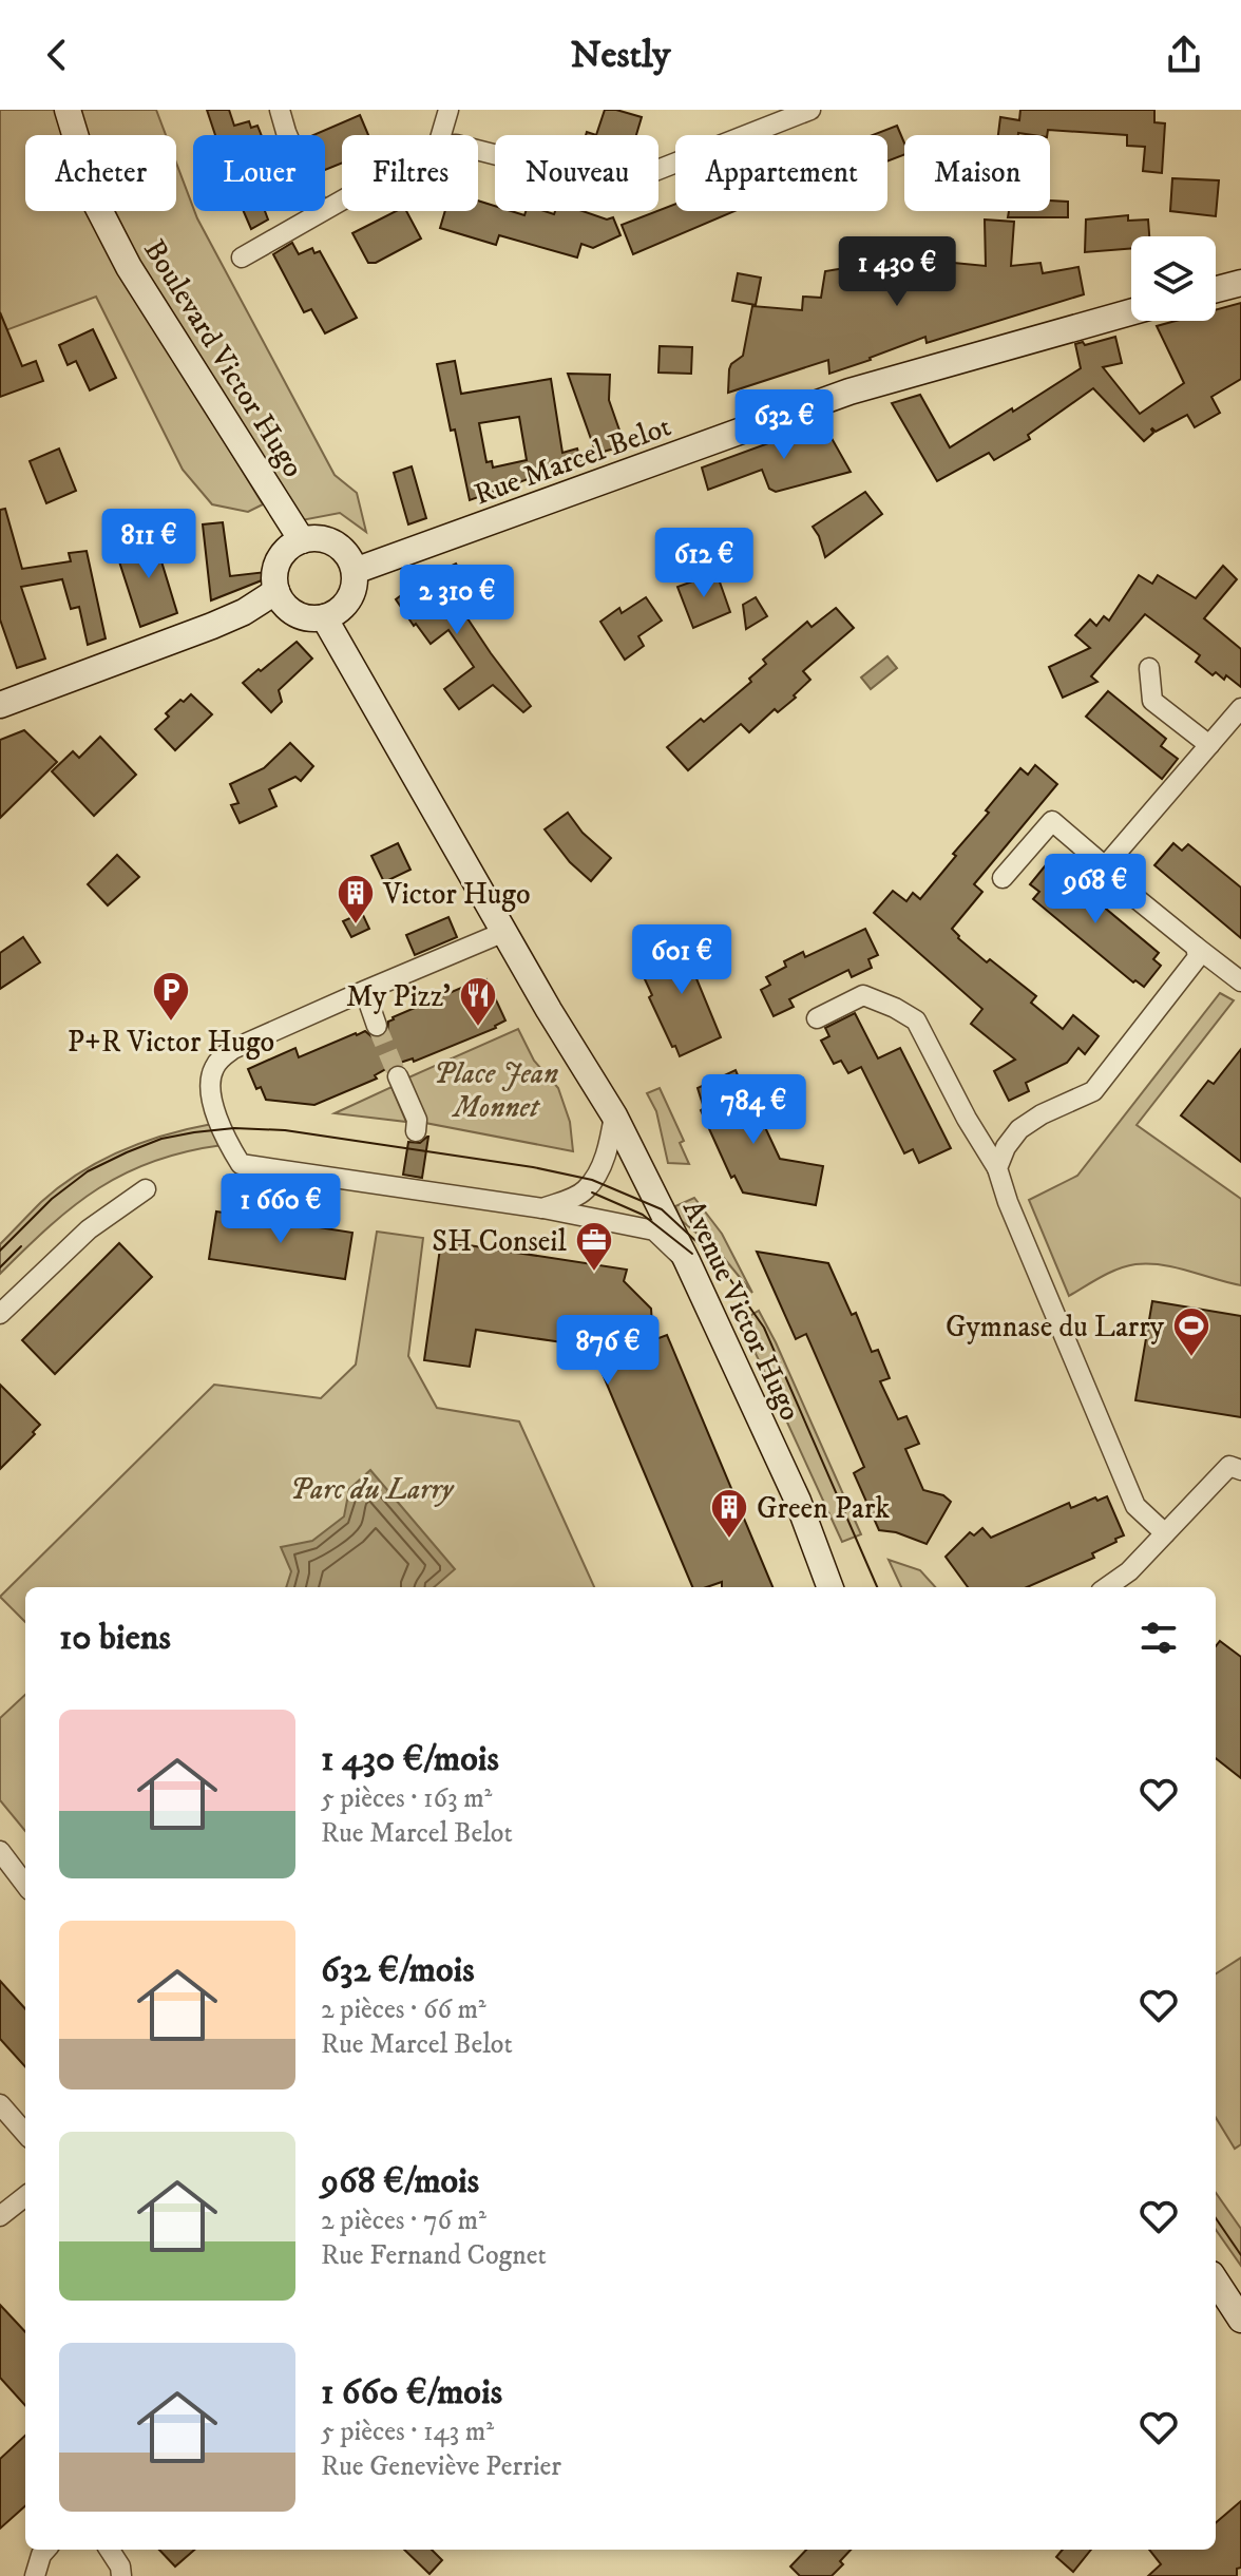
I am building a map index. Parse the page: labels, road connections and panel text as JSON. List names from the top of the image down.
{
  "streets": {
    "main road": ["Boulevard Victor Hugo", "Rue Marcel Belot", "Avenue Victor Hugo"]
  },
  "crossings": [
    ["Boulevard Victor Hugo", "Rue Marcel Belot"]
  ],
  "parks": ["Place Jean Monnet", "Parc du Larry"],
  "places": {
    "building": ["Victor Hugo", "Green Park"],
    "parking": ["P+R Victor Hugo"],
    "restaurant": ["My Pizz'"],
    "office": ["SH Conseil"],
    "sports": ["Gymnase du Larry"]
  },
  "page": {
    "header": "Nestly",
    "chip": [
      "Acheter",
      "Louer",
      "Filtres",
      "Nouveau",
      "Appartement",
      "Maison"
    ],
    "price": [
      "1 430 €",
      "632 €",
      "811 €",
      "612 €",
      "2 310 €",
      "968 €",
      "601 €",
      "784 €",
      "1 660 €",
      "876 €"
    ],
    "heading": "10 biens",
    "list": [
      {
        "name": "1 430 €/mois",
        "note": "5 pièces · 163 m² · Rue Marcel Belot"
      },
      {
        "name": "632 €/mois",
        "note": "2 pièces · 66 m² · Rue Marcel Belot"
      },
      {
        "name": "968 €/mois",
        "note": "2 pièces · 76 m² · Rue Fernand Cognet"
      },
      {
        "name": "1 660 €/mois",
        "note": "5 pièces · 143 m² · Rue Geneviève Perrier"
      }
    ]
  }
}
